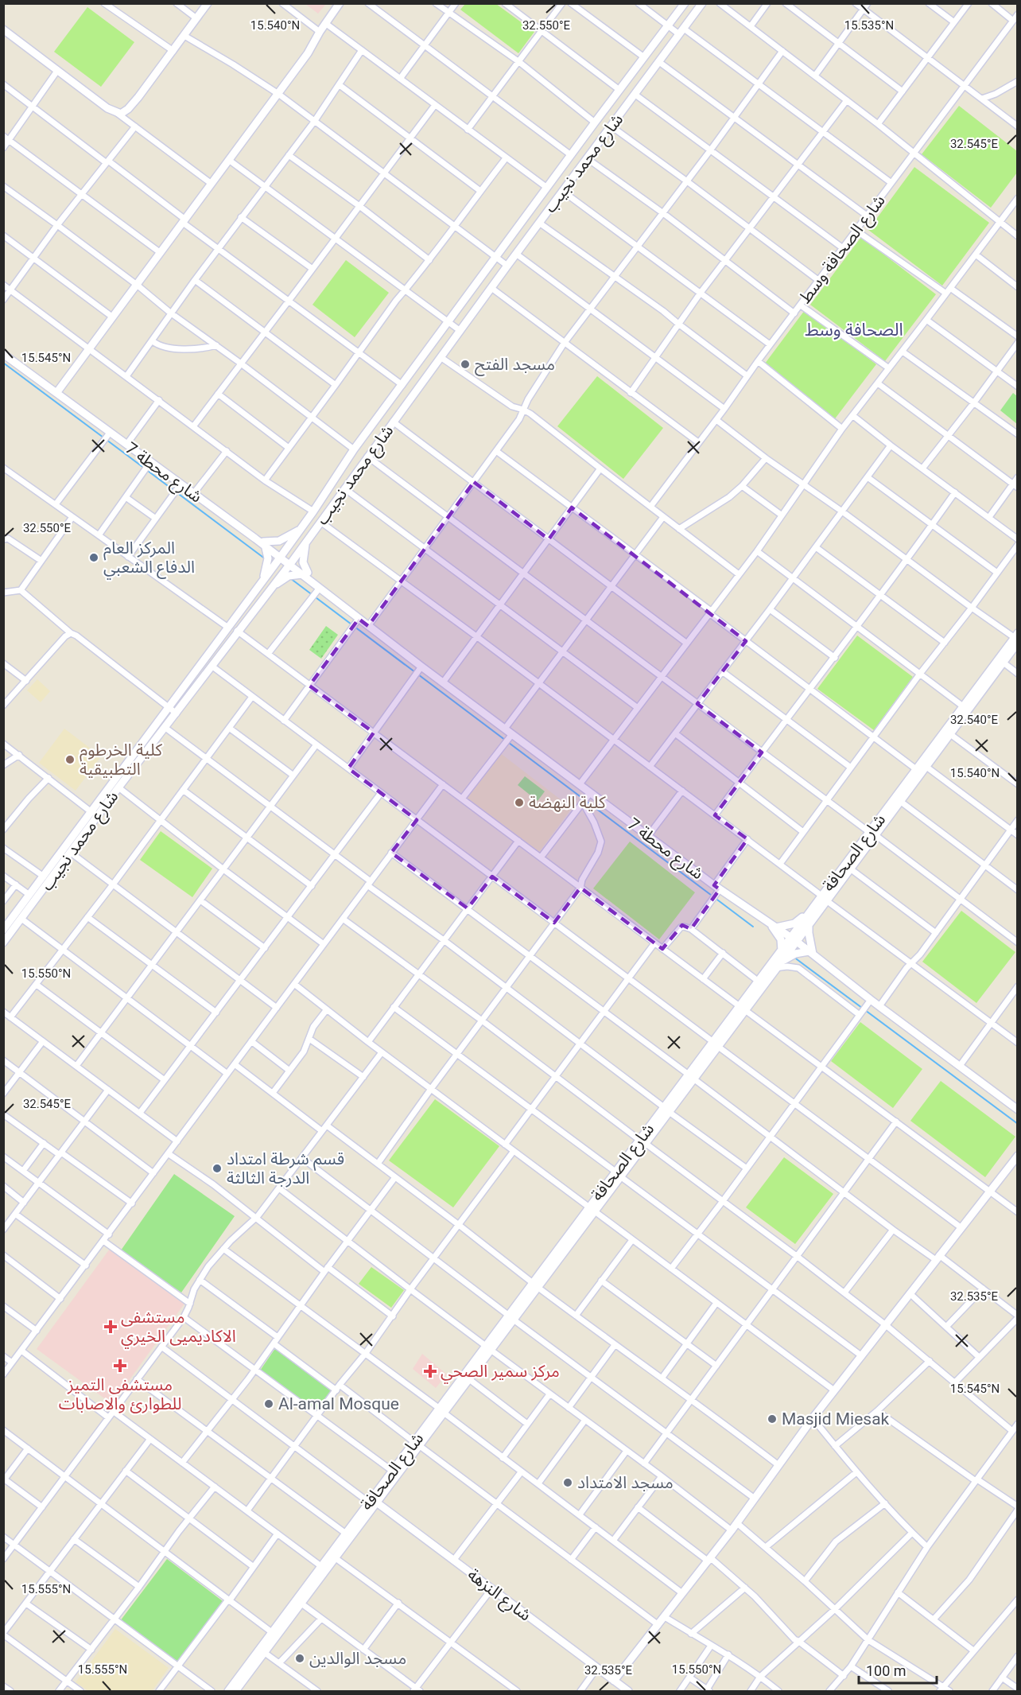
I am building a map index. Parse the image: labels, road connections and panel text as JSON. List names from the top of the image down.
{
  "streets": {
    "main road": [
      "شارع محمد نجيب",
      "شارع محطة 7",
      "شارع الصحافة",
      "شارع النزهة"
    ],
    "street": ["شارع الصحافة وسط"]
  },
  "crossings": [
    ["شارع محمد نجيب", "شارع محطة 7"],
    ["شارع محطة 7", "شارع الصحافة"],
    ["شارع الصحافة", "شارع النزهة"]
  ],
  "districts": ["الصحافة وسط"],
  "places": {
    "other": [
      "مسجد الفتح",
      "المركز العام الدفاع الشعبي",
      "كلية الخرطوم التطبيقية",
      "كلية النهضة",
      "قسم شرطة امتداد الدرجة الثالثة",
      "Al-amal Mosque",
      "Masjid Miesak",
      "مسجد الامتداد",
      "مسجد الوالدين"
    ],
    "health": ["مستشفى الاكاديميى الخيري", "مستشفى التميز للطوارئ والاصابات", "مركز سمير الصحي"]
  },
  "scale_bar": "100 m",
  "coordinates": [
    "32.550°E",
    "15.540°N",
    "15.535°N",
    "32.545°E",
    "15.545°N",
    "32.540°E",
    "15.550°N",
    "32.535°E",
    "15.555°N"
  ]
}
